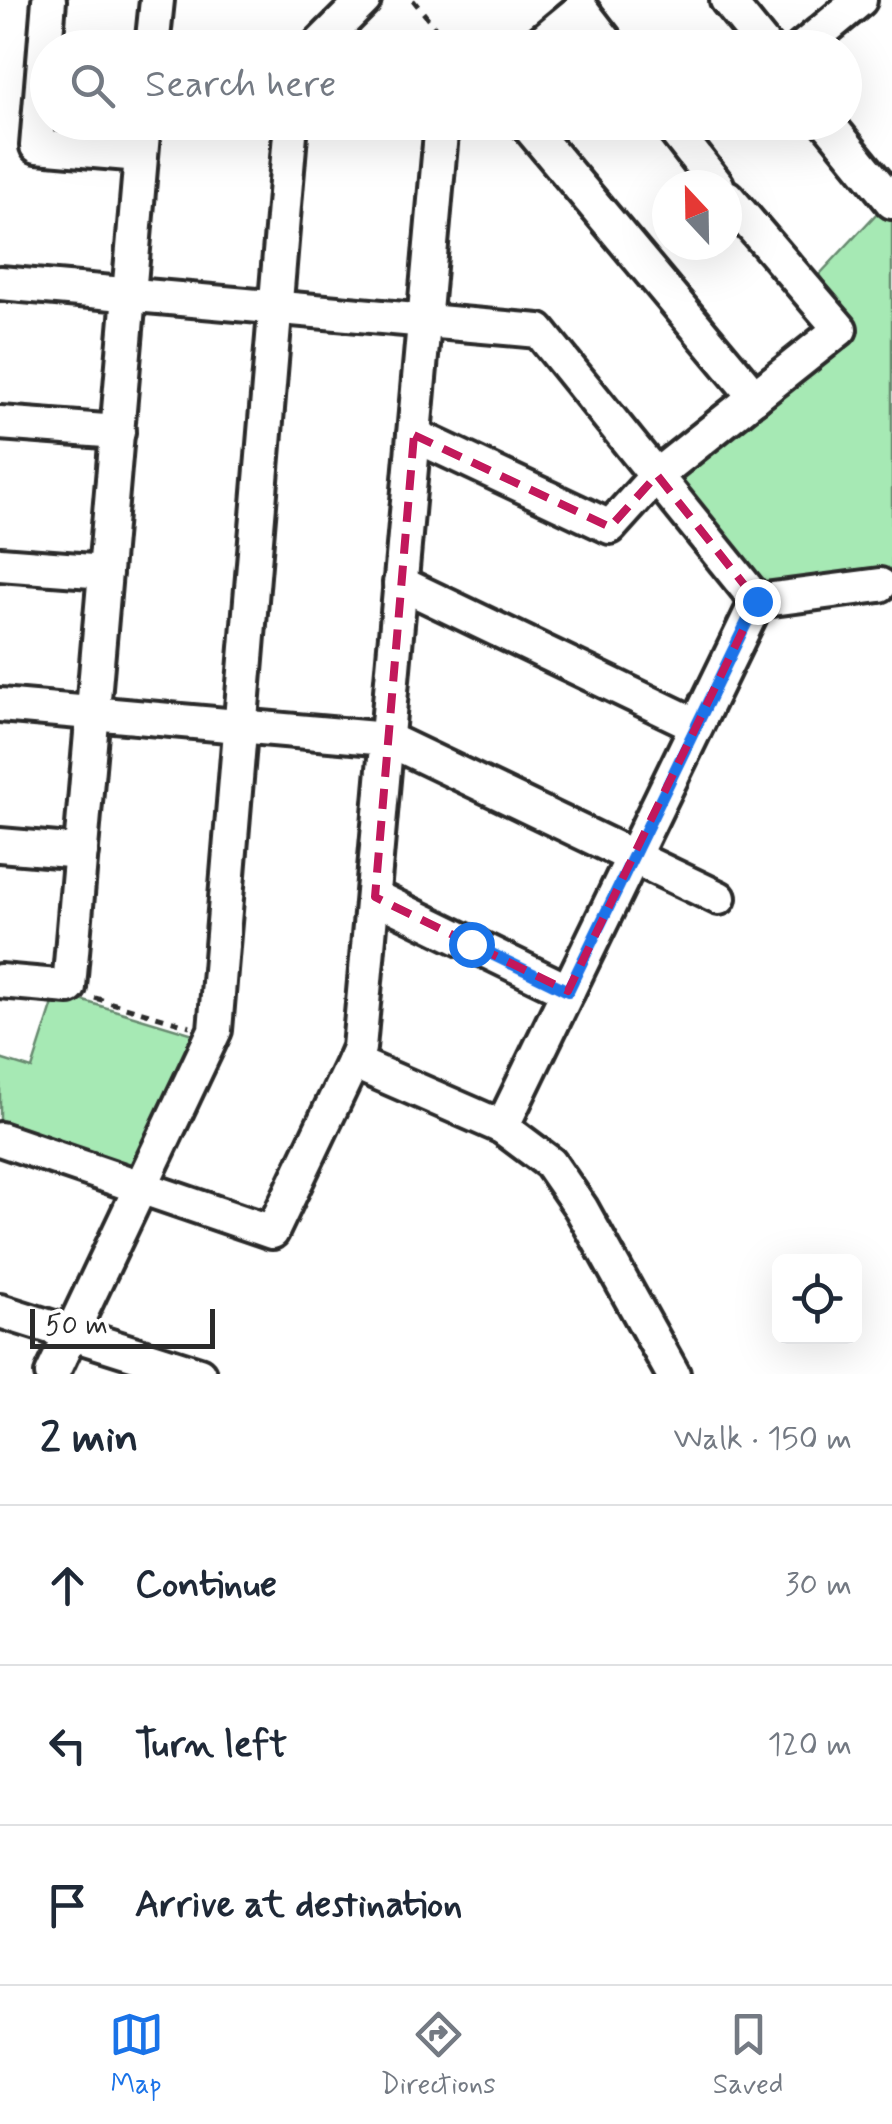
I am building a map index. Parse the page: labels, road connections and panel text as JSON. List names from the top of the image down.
{
  "scale_bar": "50 m",
  "north": "top",
  "page": {
    "search": "Search here",
    "scale": "50 m",
    "heading": ["2 min", "Walk · 150 m"],
    "list": [
      ["Continue", "30 m"],
      ["Turn left", "120 m"],
      "Arrive at destination"
    ],
    "nav": ["Map", "Directions", "Saved"]
  }
}
